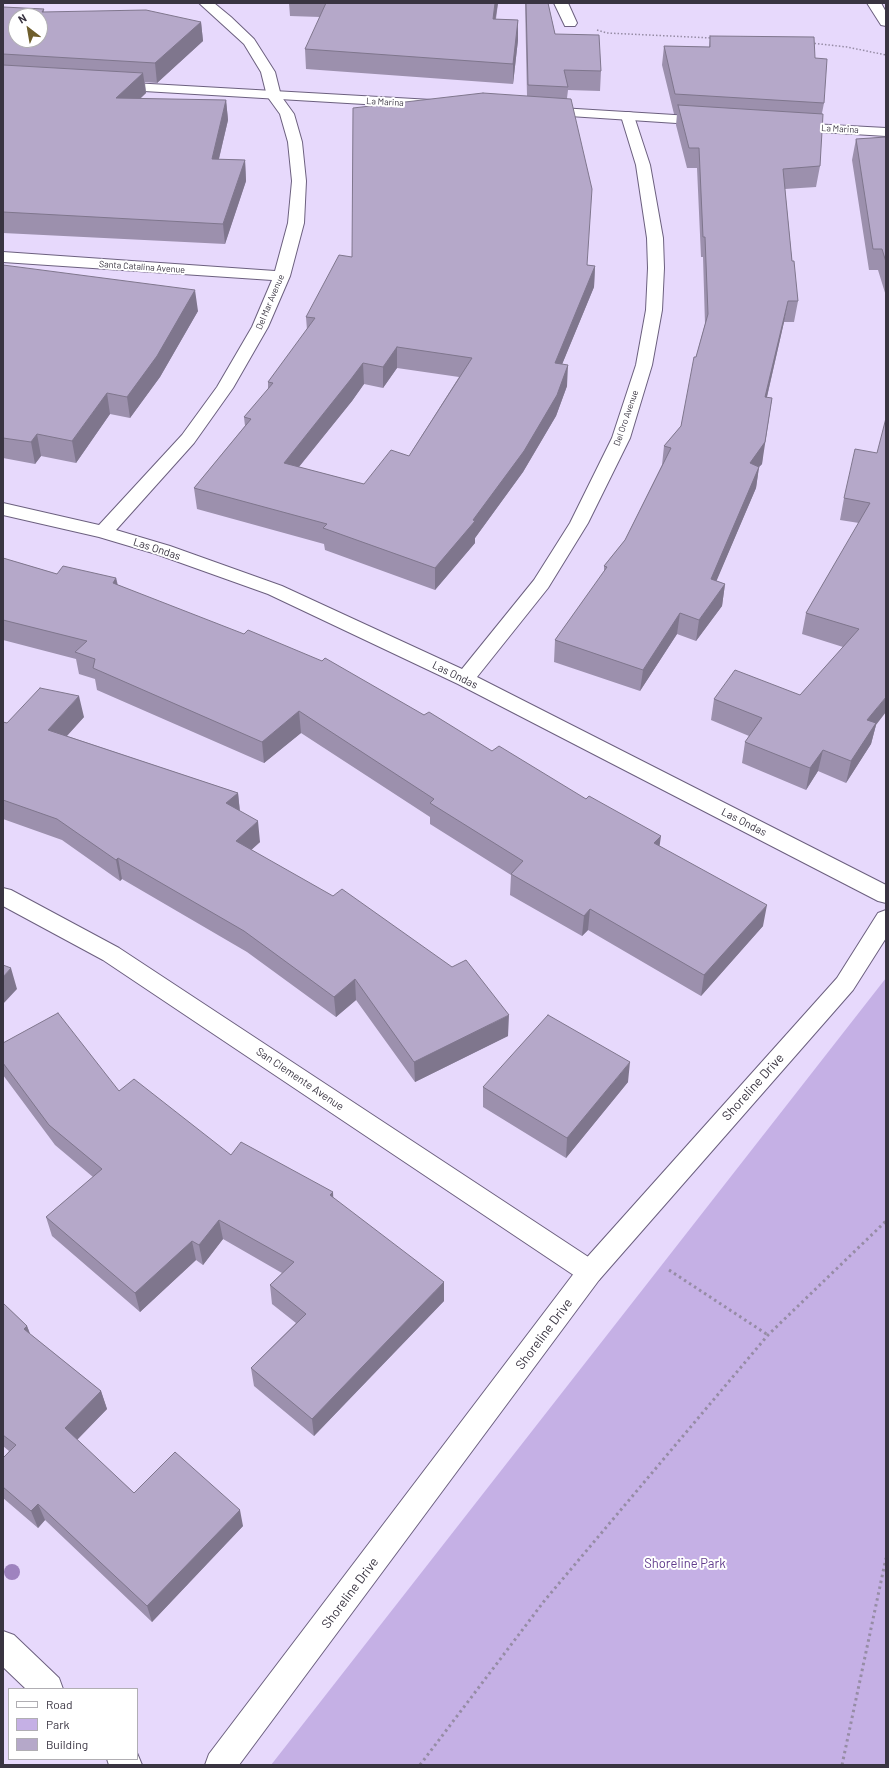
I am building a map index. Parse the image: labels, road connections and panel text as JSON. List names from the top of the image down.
{
  "streets": {
    "street": [
      "La Marina",
      "Santa Catalina Avenue",
      "Del Mar Avenue",
      "Del Oro Avenue",
      "Las Ondas",
      "San Clemente Avenue",
      "Shoreline Drive"
    ]
  },
  "crossings": [
    ["La Marina", "Del Mar Avenue"],
    ["Santa Catalina Avenue", "Del Mar Avenue"],
    ["Del Mar Avenue", "Las Ondas"],
    ["Del Oro Avenue", "Las Ondas"],
    ["San Clemente Avenue", "Shoreline Drive"]
  ],
  "parks": ["Shoreline Park"],
  "legend": ["Road", "Park", "Building"],
  "north": "top left"
}
